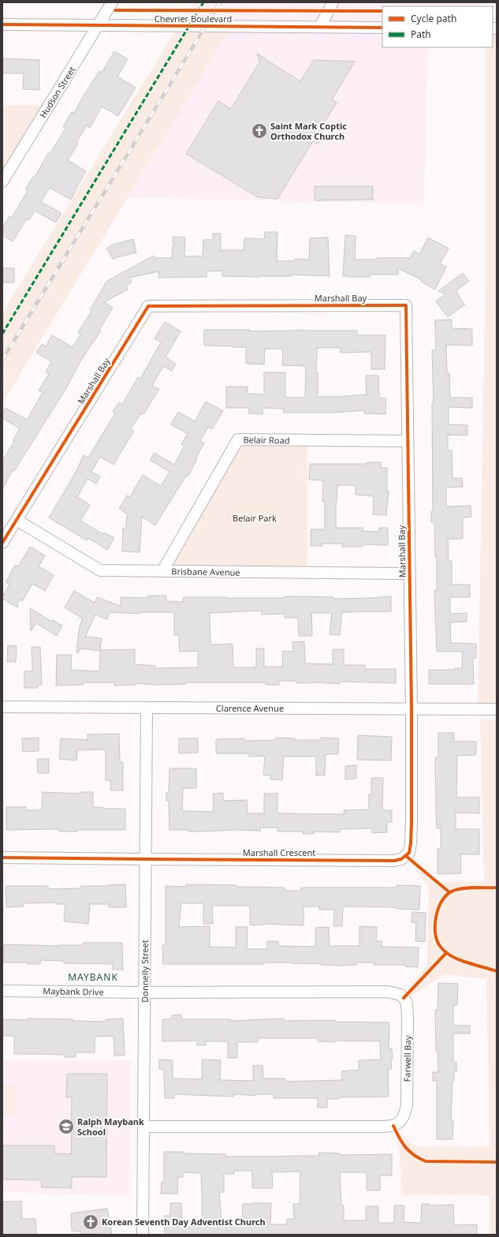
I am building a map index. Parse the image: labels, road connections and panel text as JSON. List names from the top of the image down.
{
  "streets": {
    "street": [
      "Chevrier Boulevard",
      "Hudson Street",
      "Marshall Bay",
      "Belair Road",
      "Brisbane Avenue",
      "Clarence Avenue",
      "Marshall Crescent",
      "Donnelly Street",
      "Maybank Drive",
      "Farwell Bay"
    ]
  },
  "crossings": [
    ["Chevrier Boulevard", "Hudson Street"],
    ["Marshall Bay", "Belair Road"],
    ["Marshall Bay", "Brisbane Avenue"],
    ["Marshall Bay", "Clarence Avenue"],
    ["Marshall Bay", "Marshall Crescent"],
    ["Belair Road", "Brisbane Avenue"],
    ["Clarence Avenue", "Marshall Crescent"],
    ["Clarence Avenue", "Donnelly Street"],
    ["Marshall Crescent", "Donnelly Street"],
    ["Donnelly Street", "Maybank Drive"],
    ["Donnelly Street", "Farwell Bay"],
    ["Maybank Drive", "Farwell Bay"]
  ],
  "districts": ["MAYBANK"],
  "parks": ["Belair Park"],
  "places": {
    "church": ["Saint Mark Coptic Orthodox Church", "Korean Seventh Day Adventist Church"],
    "school or university": ["Ralph Maybank School"]
  },
  "legend": ["Cycle path", "Path"]
}
